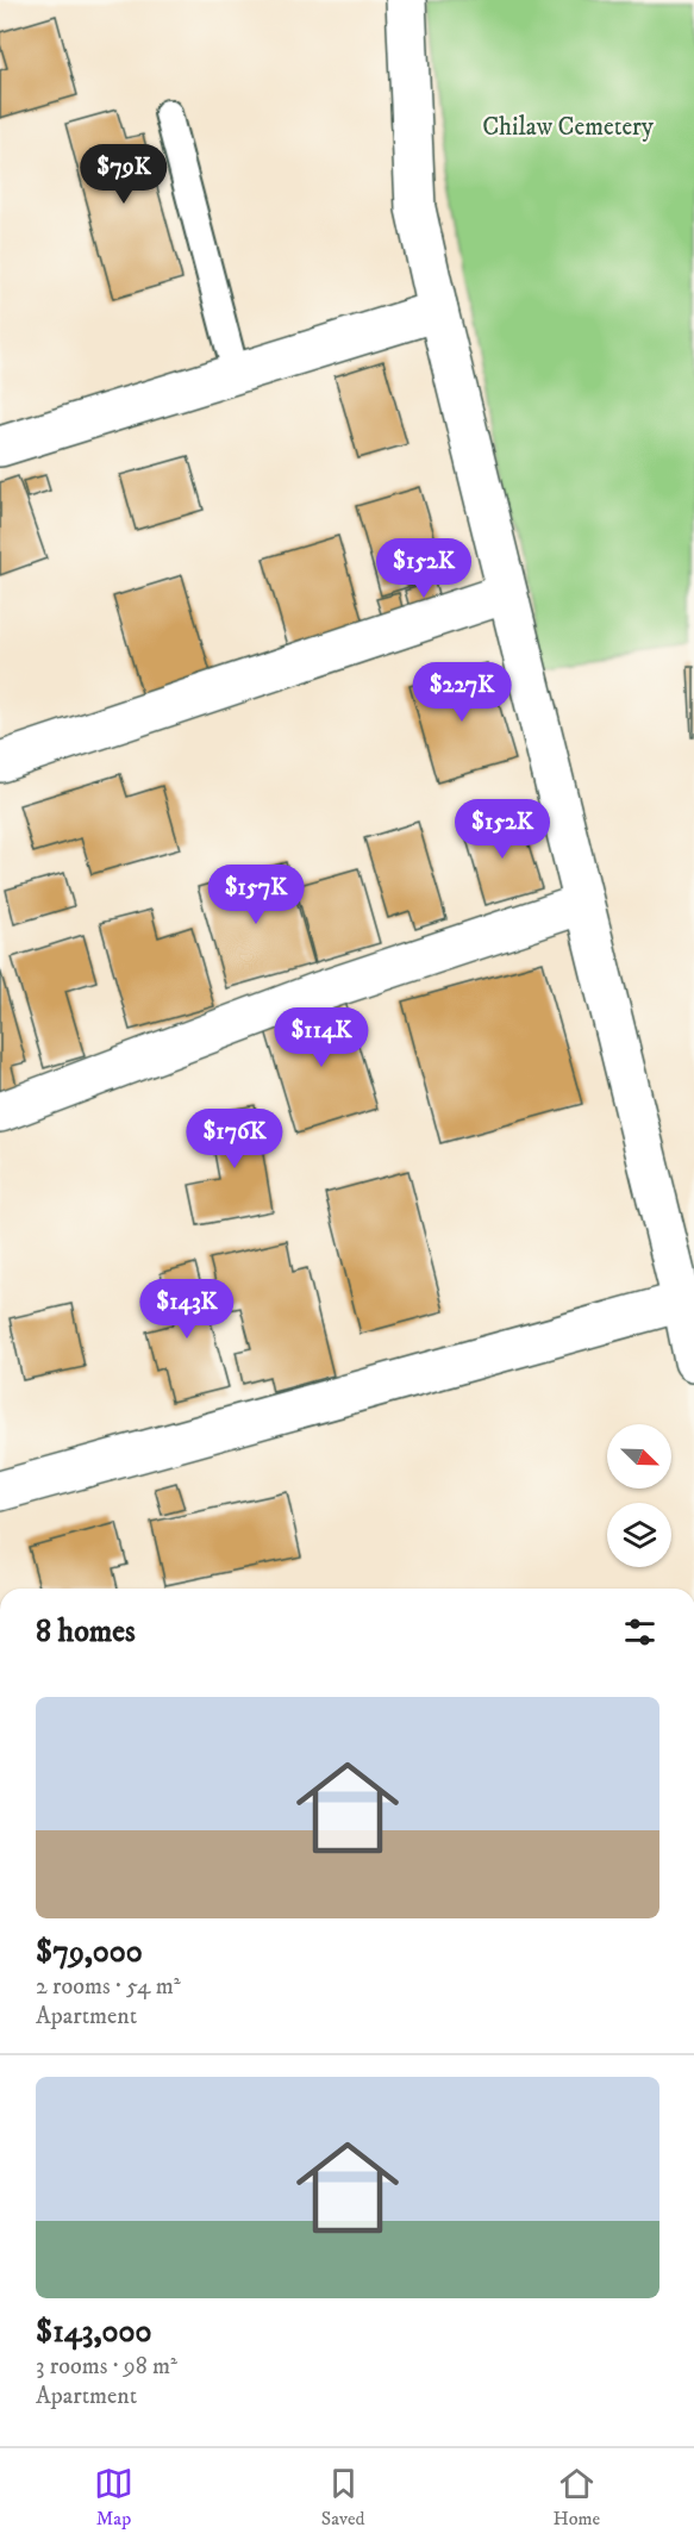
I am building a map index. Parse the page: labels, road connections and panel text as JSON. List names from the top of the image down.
{
  "parks": ["Chilaw Cemetery"],
  "north": "bottom right",
  "page": {
    "price": [
      "$79K",
      "$152K",
      "$227K",
      "$152K",
      "$157K",
      "$114K",
      "$176K",
      "$143K"
    ],
    "heading": "8 homes",
    "list": [
      {
        "name": "$79,000",
        "note": "2 rooms · 54 m² · Apartment"
      },
      {
        "name": "$143,000",
        "note": "3 rooms · 98 m² · Apartment"
      }
    ],
    "tabs": ["Map", "Saved", "Home"]
  }
}
